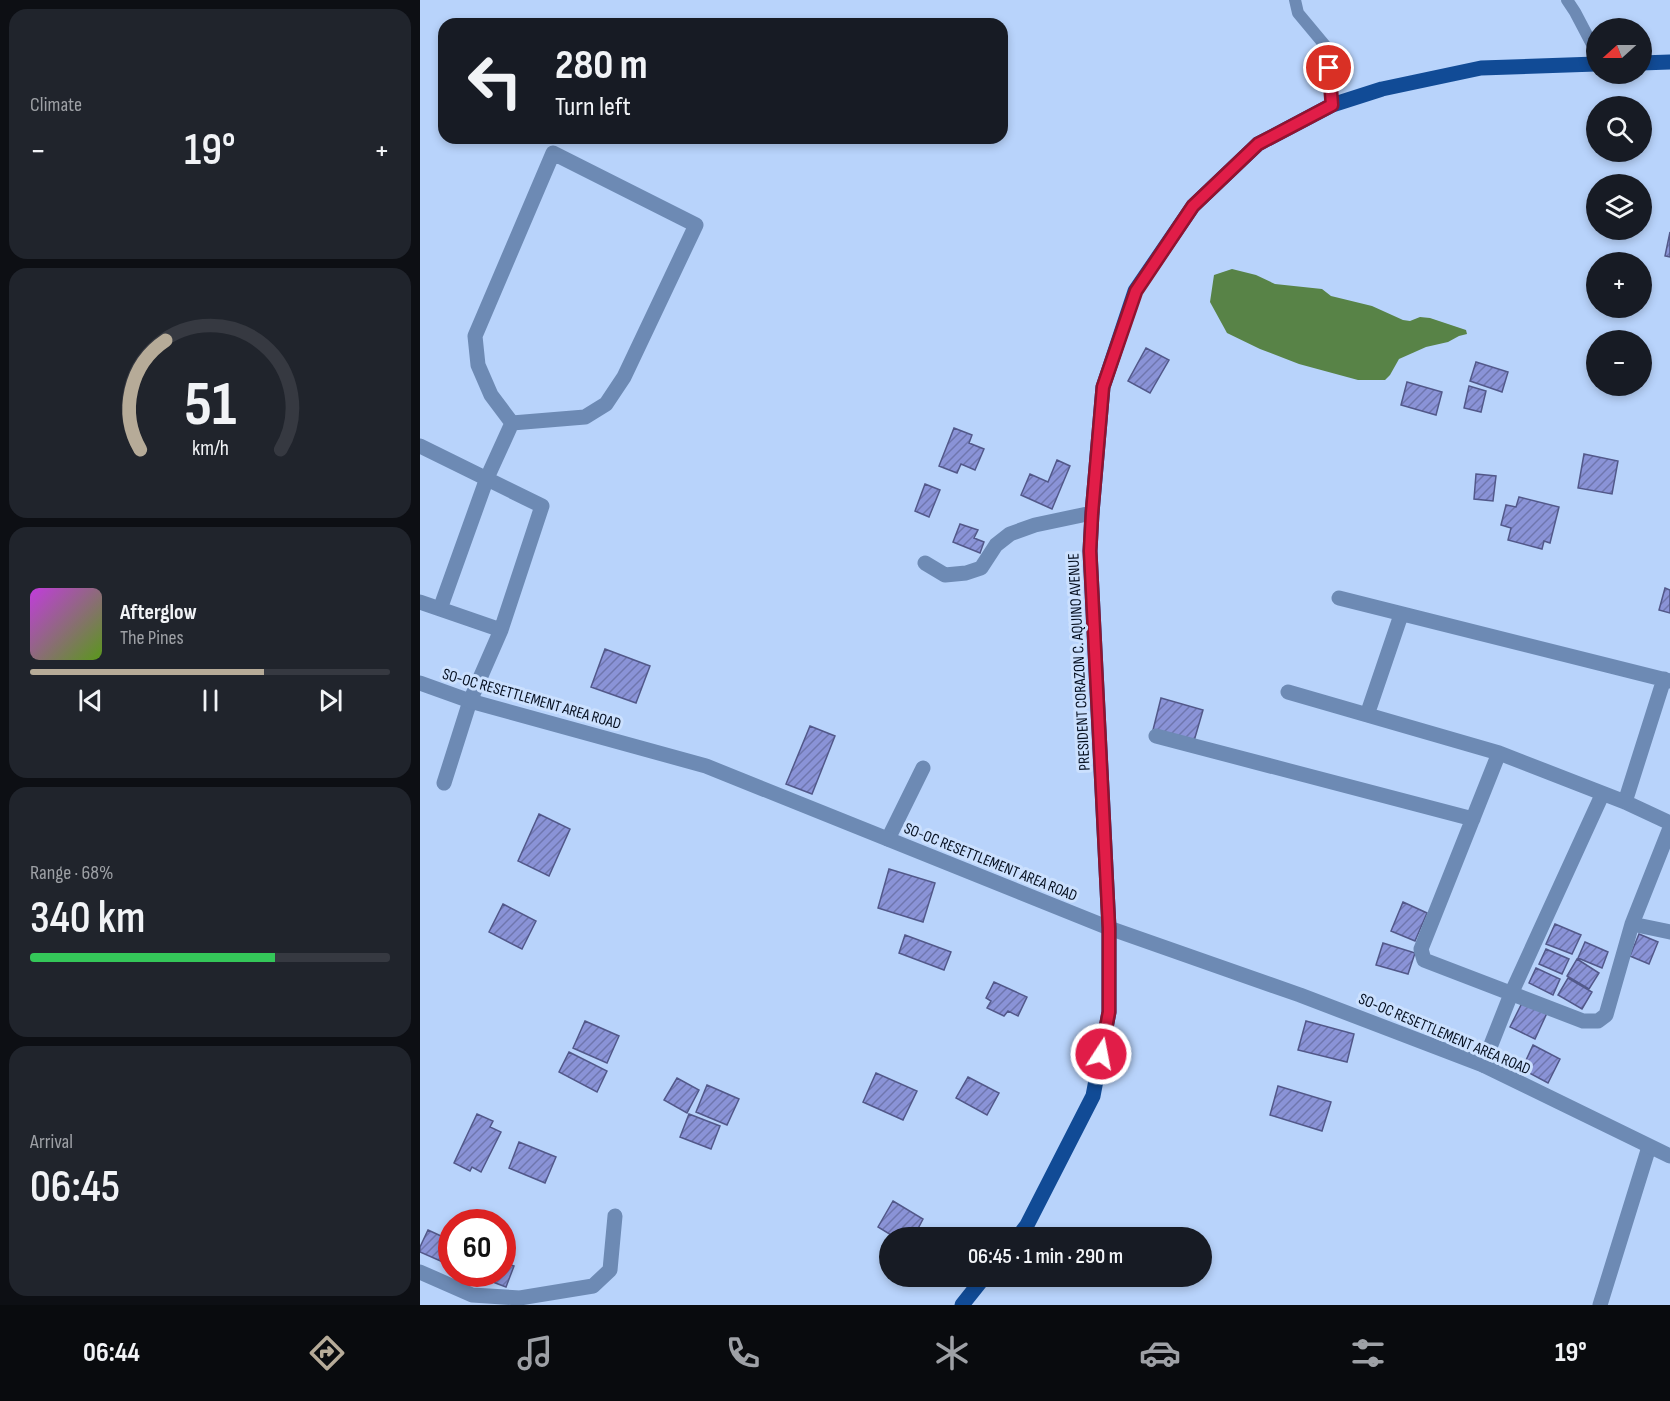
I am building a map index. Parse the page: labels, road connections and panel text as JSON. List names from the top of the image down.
{
  "streets": {
    "main road": ["PRESIDENT CORAZON C. AQUINO AVENUE"],
    "street": ["SO-OC RESETTLEMENT AREA ROAD"]
  },
  "crossings": [
    ["PRESIDENT CORAZON C. AQUINO AVENUE", "SO-OC RESETTLEMENT AREA ROAD"]
  ],
  "north": "left",
  "page": {
    "tile": [
      "Climate",
      ["Range · 68%", "340 km"],
      ["Arrival", "06:45"]
    ],
    "map_buttons": ["+", "−"],
    "turn": ["280 m", "Turn left"],
    "heat": ["−", "19°", "+"],
    "song": ["Afterglow", "The Pines"],
    "limit": "60",
    "trip": "06:45 · 1 min · 290 m",
    "tabs": ["06:44", "19°"],
    "gauge": ["51", "km/h"]
  }
}
